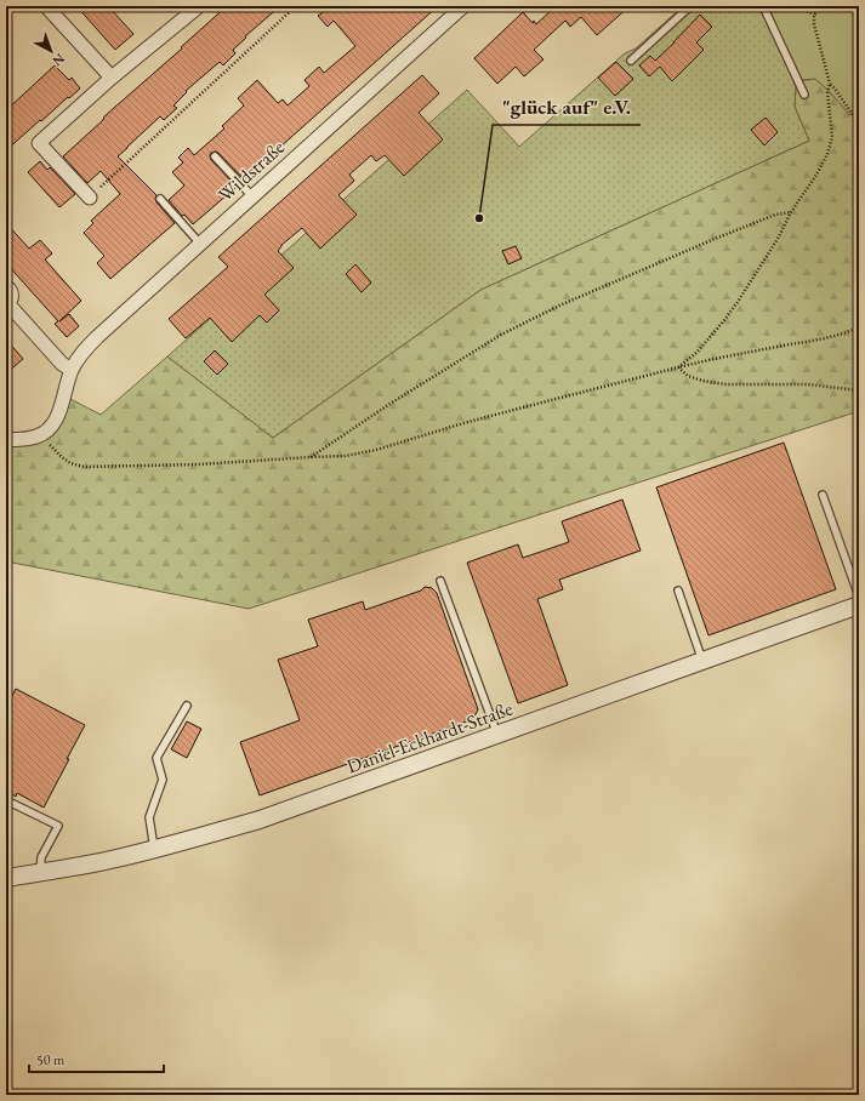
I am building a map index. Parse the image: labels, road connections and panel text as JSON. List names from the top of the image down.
{
  "streets": {
    "street": ["Wildstraße", "Daniel-Eckhardt-Straße"]
  },
  "places": ["\"glück auf\" e.V."],
  "scale_bar": "50 m",
  "north": "bottom right"
}
